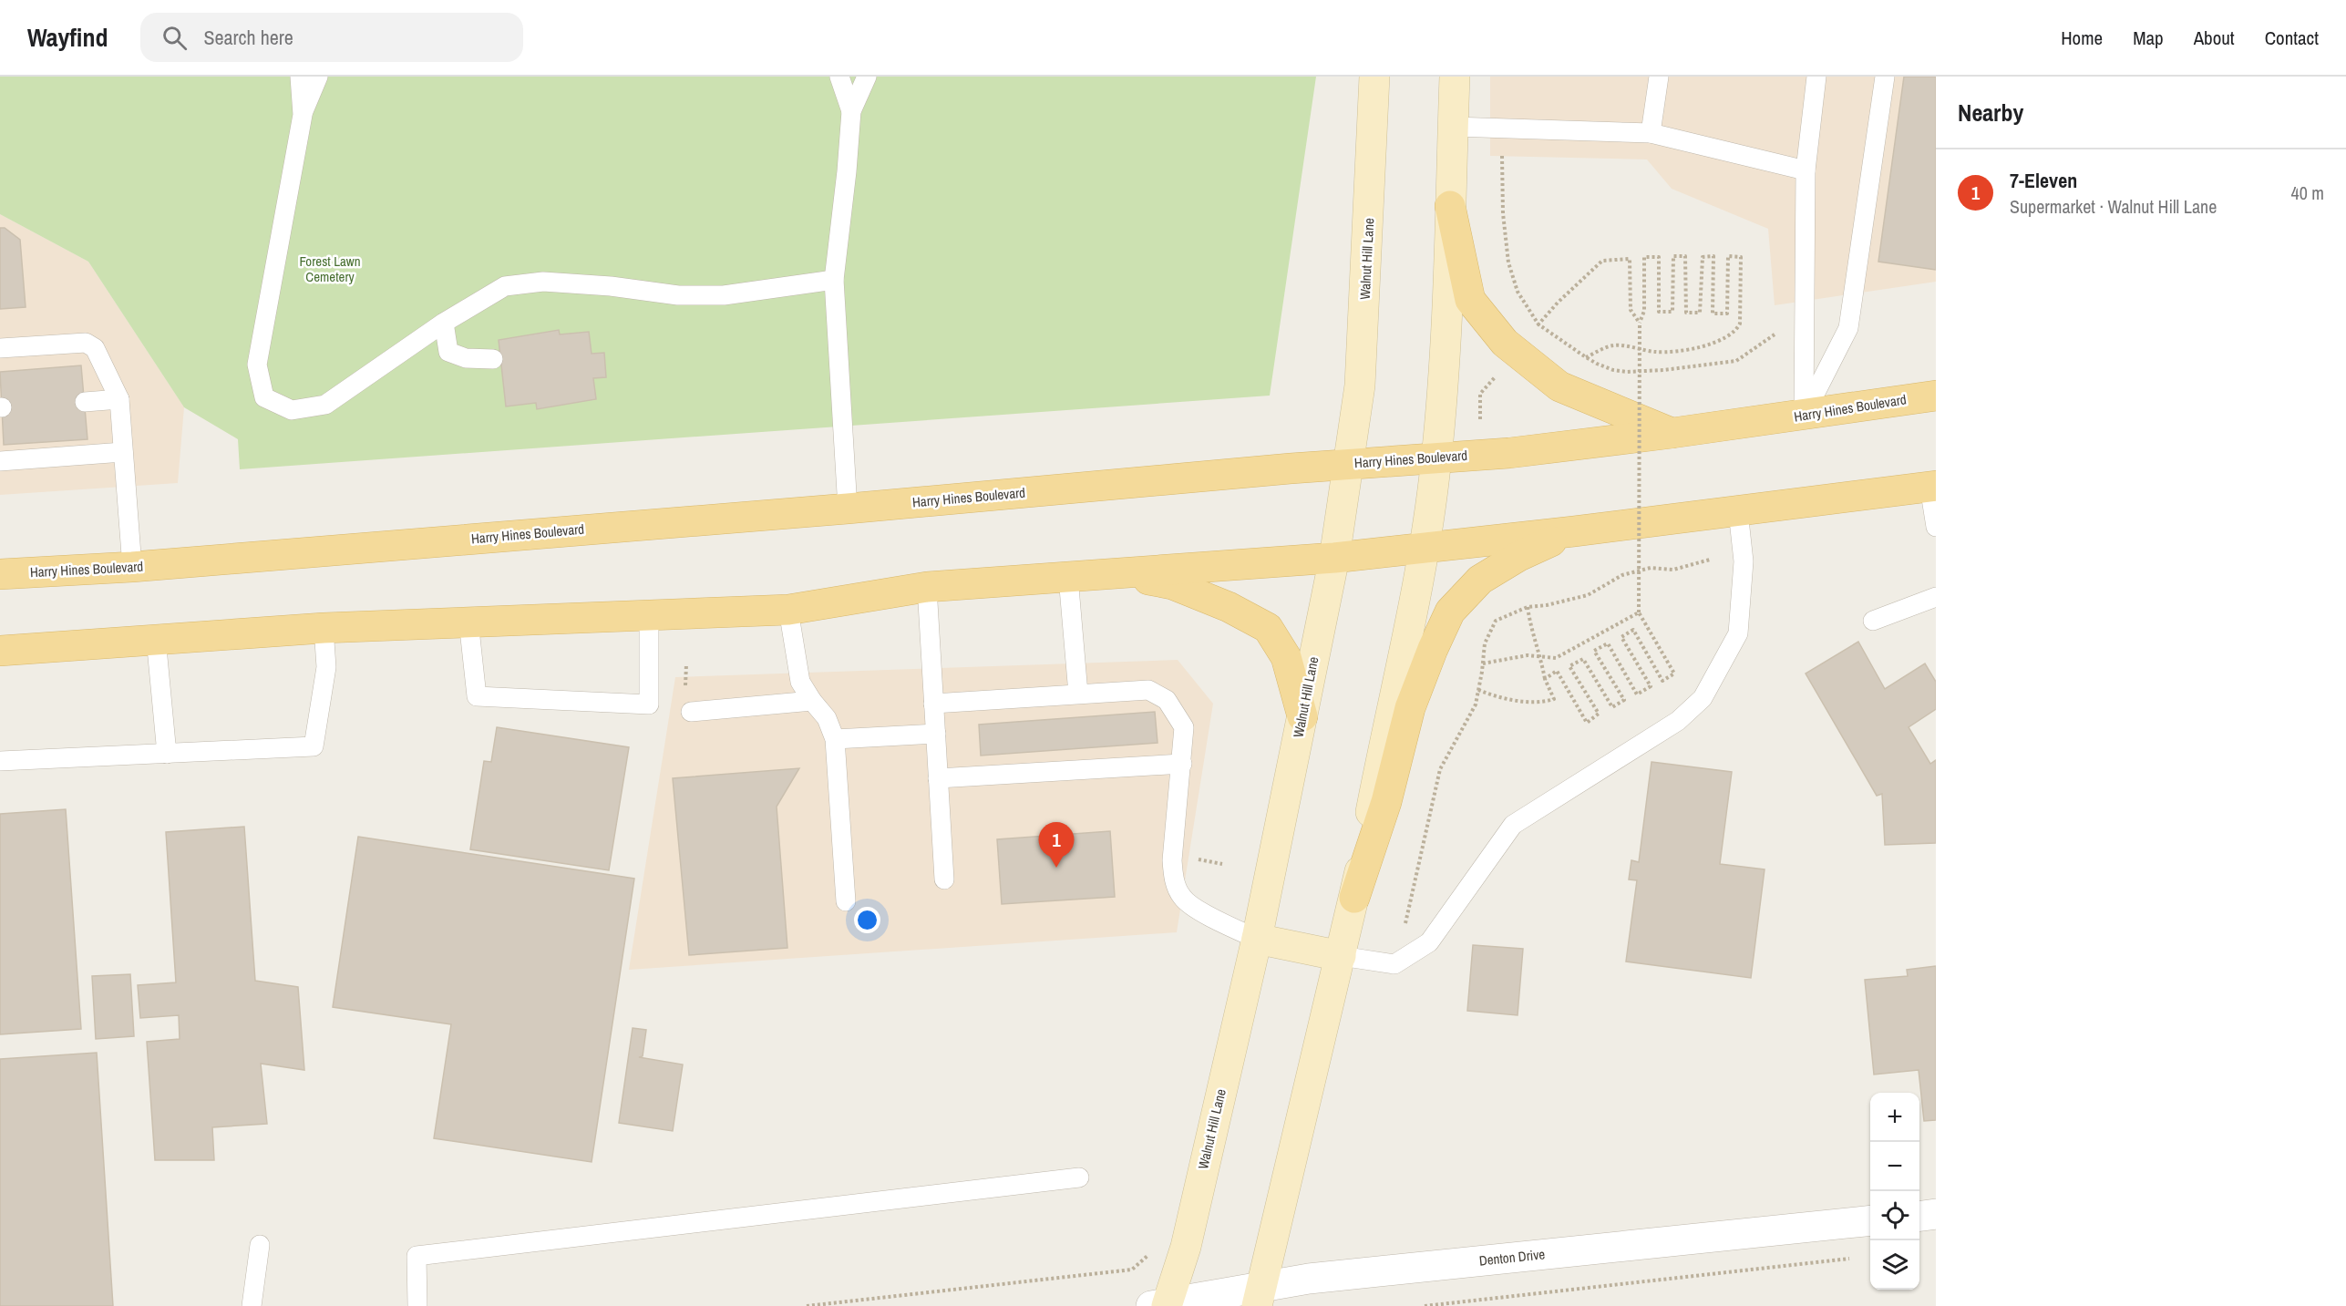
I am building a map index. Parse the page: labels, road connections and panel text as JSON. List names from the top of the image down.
{
  "streets": {
    "main road": ["Walnut Hill Lane", "Harry Hines Boulevard"],
    "street": ["Denton Drive"]
  },
  "crossings": [
    ["Walnut Hill Lane", "Harry Hines Boulevard"],
    ["Walnut Hill Lane", "Denton Drive"]
  ],
  "parks": ["Forest Lawn Cemetery"],
  "page": {
    "header": "Wayfind",
    "search": "Search here",
    "nav": [
      "Home",
      "Map",
      "About",
      "Contact"
    ],
    "heading": "Nearby",
    "list": [
      {
        "mark": "1",
        "name": "7-Eleven",
        "note": "Supermarket · Walnut Hill Lane",
        "value": "40 m"
      }
    ],
    "pins": "1",
    "map_buttons": ["+", "−"]
  }
}
